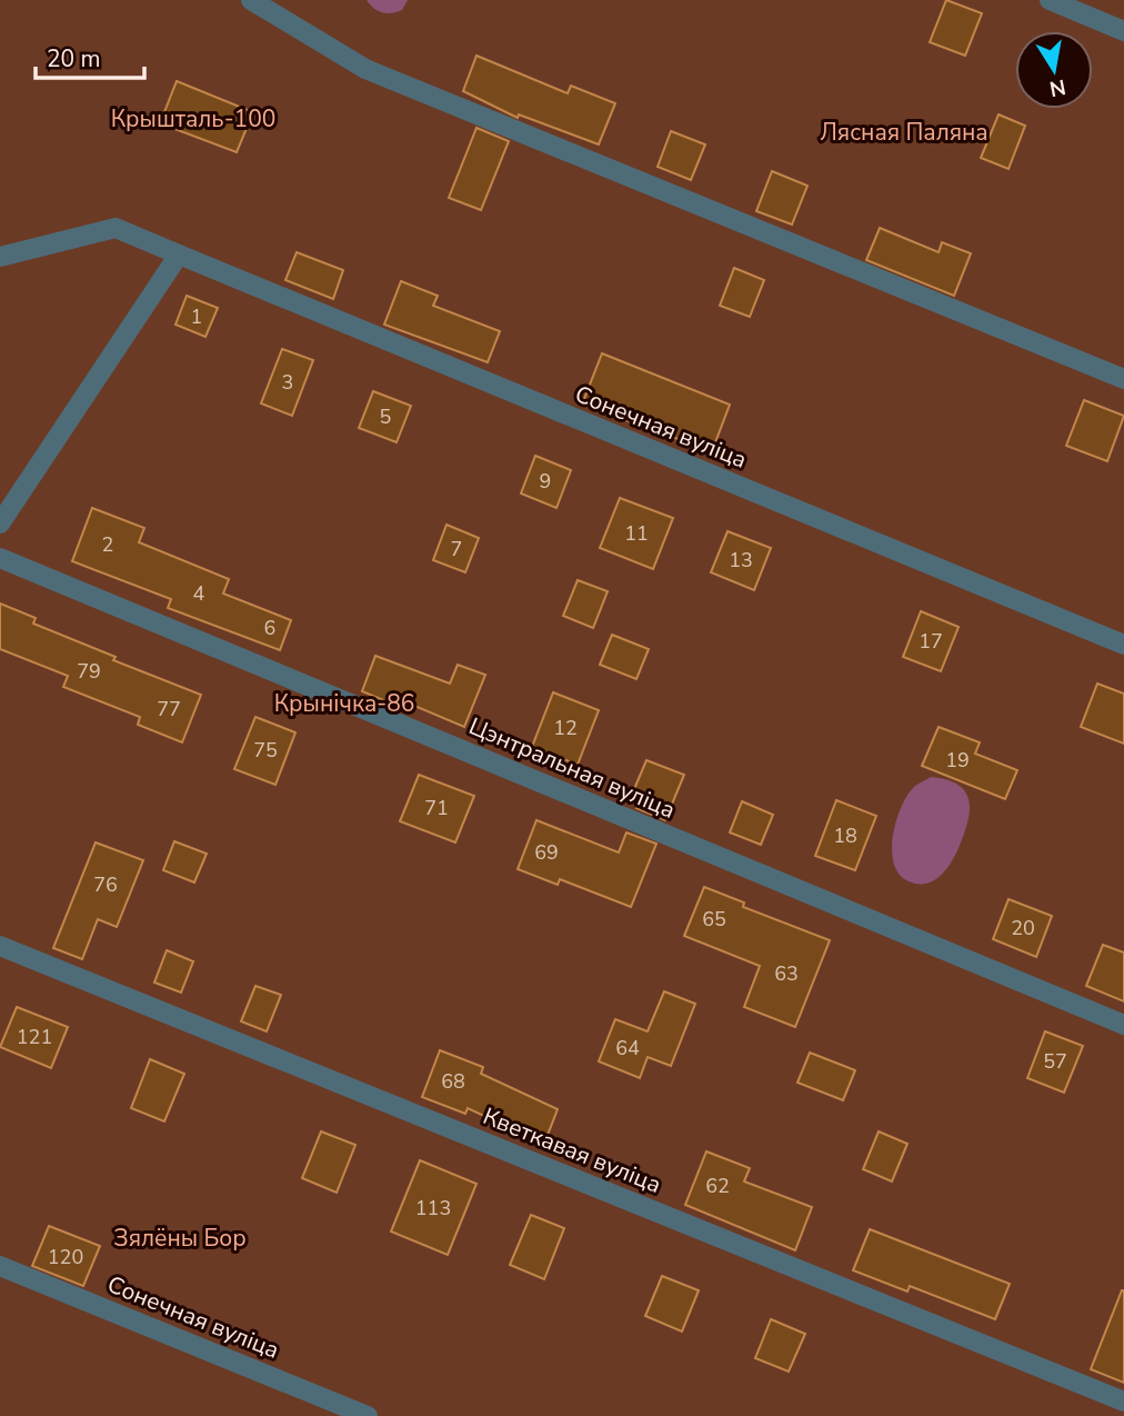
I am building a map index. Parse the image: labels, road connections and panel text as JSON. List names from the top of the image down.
{
  "streets": {
    "lane": ["Сонечная вуліца", "Цэнтральная вуліца", "Кветкавая вуліца"]
  },
  "parks": [
    "Крышталь-100",
    "Лясная Паляна",
    "Крынічка-86",
    "Зялёны Бор"
  ],
  "house_numbers": [
    "1",
    "3",
    "5",
    "9",
    "11",
    "2",
    "7",
    "13",
    "4",
    "6",
    "17",
    "79",
    "77",
    "12",
    "75",
    "19",
    "71",
    "18",
    "69",
    "76",
    "65",
    "20",
    "63",
    "121",
    "64",
    "57",
    "68",
    "62",
    "113",
    "120"
  ],
  "scale_bar": "20 m",
  "north": "bottom"
}
